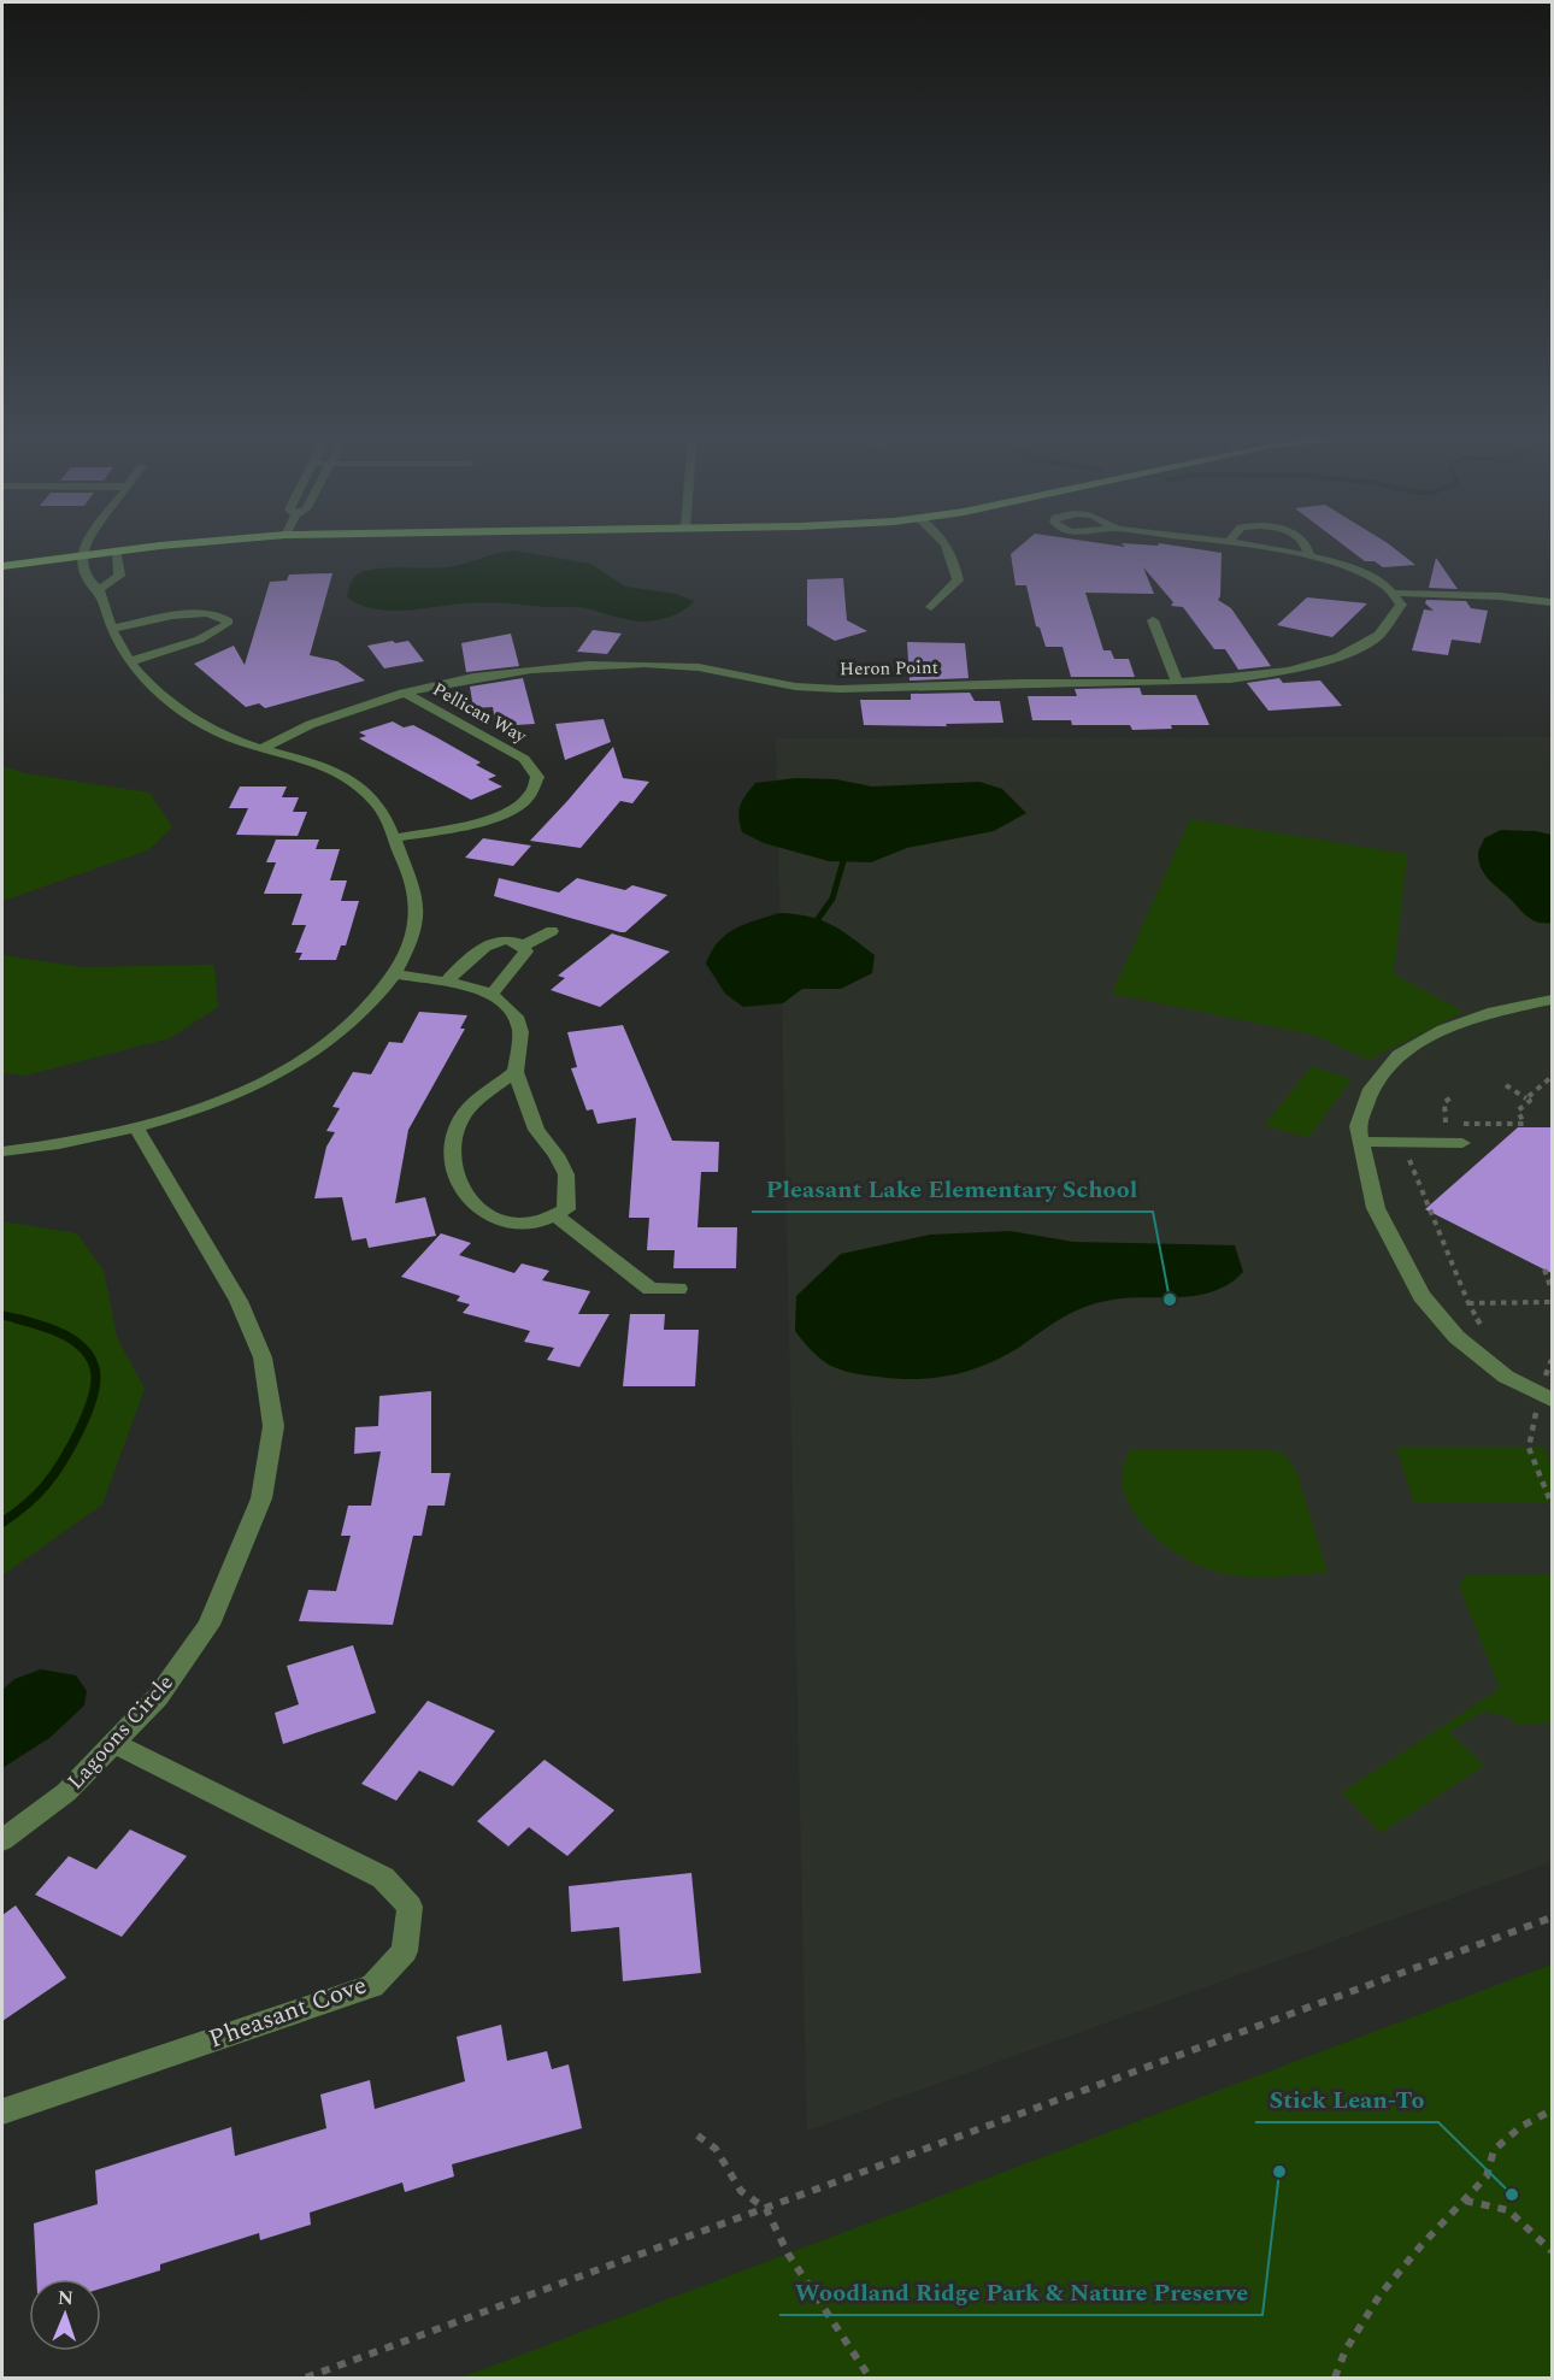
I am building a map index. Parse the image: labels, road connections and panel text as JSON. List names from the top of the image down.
{
  "streets": {
    "street": [
      "Heron Point",
      "Pellican Way",
      "Lagoons Circle",
      "Pheasant Cove"
    ]
  },
  "crossings": [
    ["Heron Point", "Pellican Way"],
    ["Lagoons Circle", "Pheasant Cove"]
  ],
  "places": ["Pleasant Lake Elementary School", "Woodland Ridge Park & Nature Preserve", "Stick Lean-To"],
  "north": "top"
}
